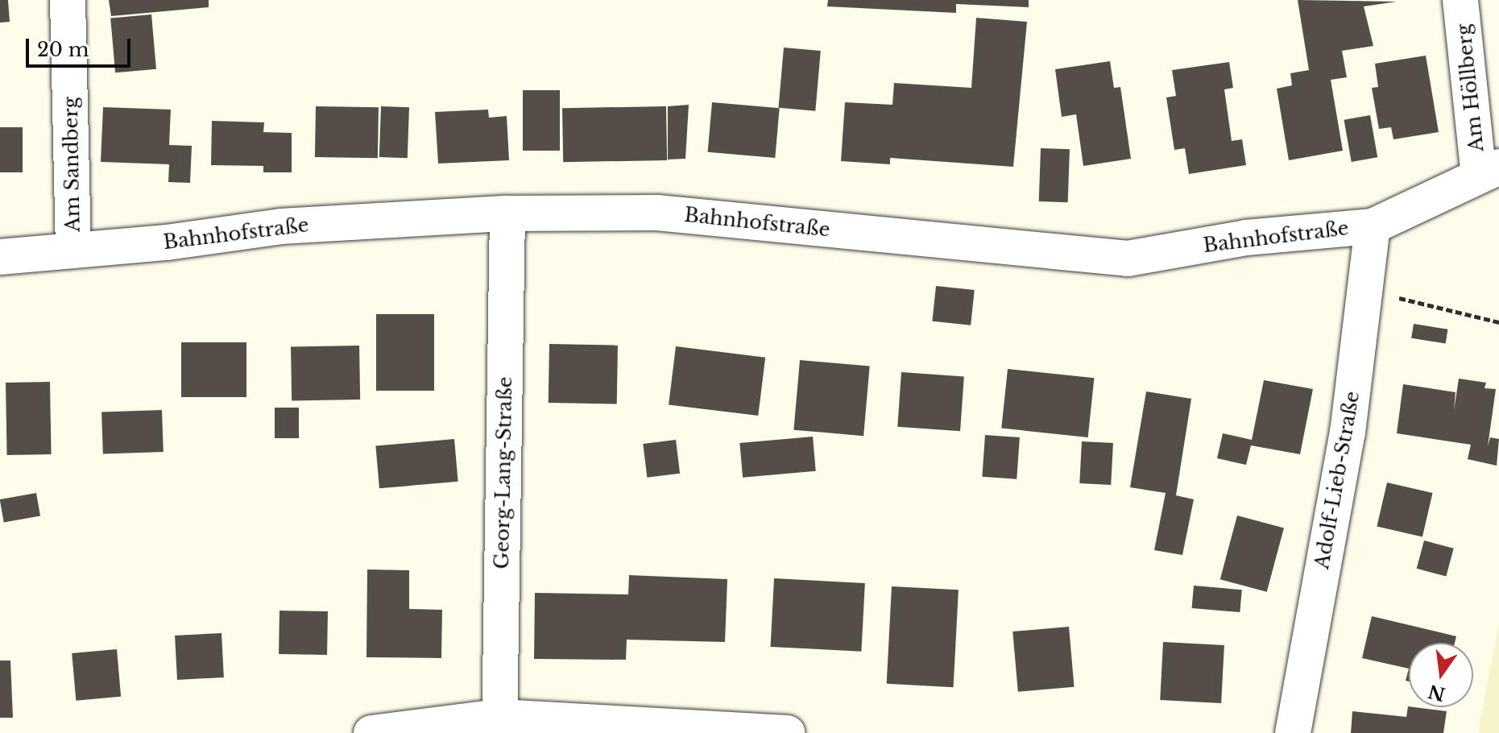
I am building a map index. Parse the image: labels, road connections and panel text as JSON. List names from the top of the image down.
{
  "streets": {
    "street": [
      "Am Höllberg",
      "Am Sandberg",
      "Bahnhofstraße",
      "Georg-Lang-Straße",
      "Adolf-Lieb-Straße"
    ]
  },
  "crossings": [
    ["Am Höllberg", "Bahnhofstraße"],
    ["Am Sandberg", "Bahnhofstraße"],
    ["Bahnhofstraße", "Georg-Lang-Straße"],
    ["Bahnhofstraße", "Adolf-Lieb-Straße"]
  ],
  "scale_bar": "20 m",
  "north": "bottom"
}
